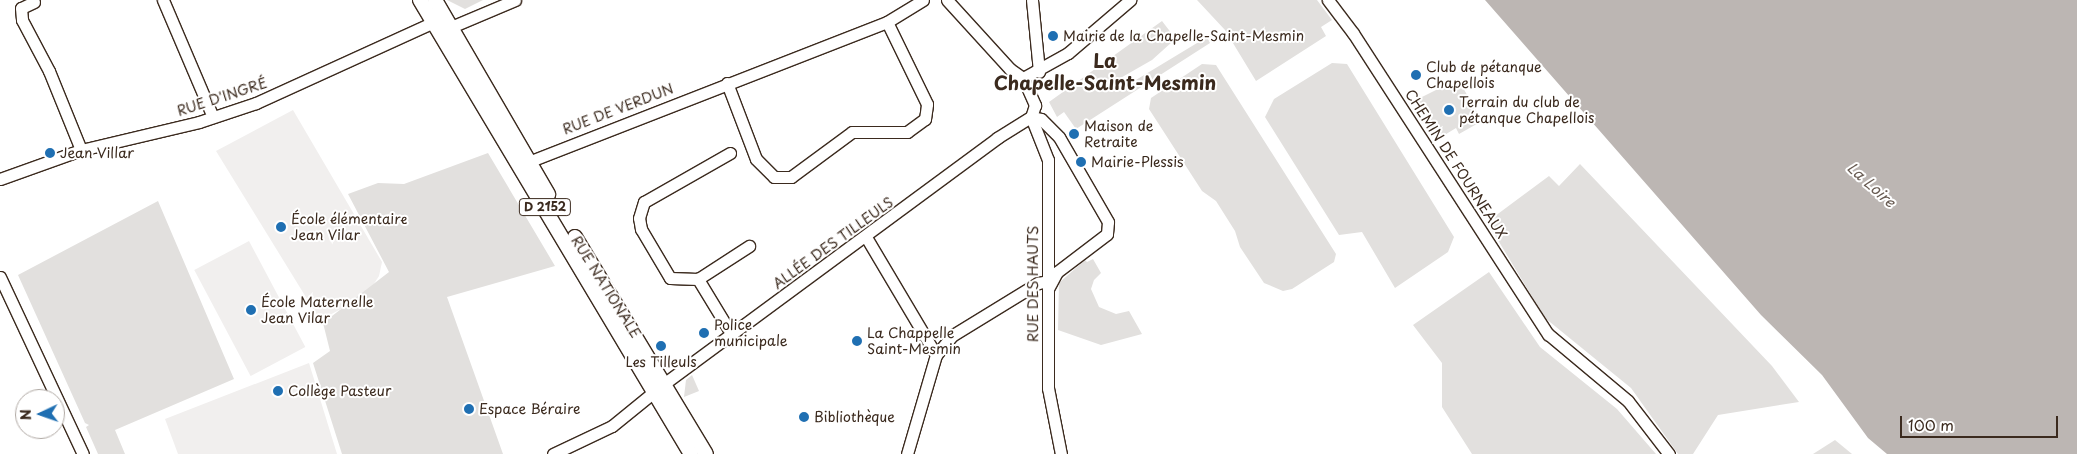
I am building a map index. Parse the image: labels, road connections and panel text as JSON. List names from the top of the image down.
{
  "streets": {
    "main road": ["D 2152", "RUE NATIONALE"],
    "street": [
      "RUE D'INGRÉ",
      "RUE DE VERDUN",
      "CHEMIN DE FOURNEAUX",
      "ALLÉE DES TILLEULS",
      "RUE DES HAUTS"
    ]
  },
  "crossings": [
    ["RUE D'INGRÉ", "D 2152"],
    ["RUE D'INGRÉ", "RUE NATIONALE"],
    ["RUE DE VERDUN", "RUE NATIONALE"],
    ["D 2152", "RUE NATIONALE"],
    ["ALLÉE DES TILLEULS", "RUE DES HAUTS"],
    ["ALLÉE DES TILLEULS", "RUE NATIONALE"]
  ],
  "districts": ["La Chapelle-Saint-Mesmin"],
  "water": ["La Loire"],
  "places": [
    "Mairie de la Chapelle-Saint-Mesmin",
    "Club de pétanque Chapellois",
    "Terrain du club de pétanque Chapellois",
    "Maison de Retraite",
    "Jean Villar",
    "Mairie-Plessis",
    "École élémentaire Jean Vilar",
    "École Maternelle Jean Vilar",
    "Police municipale",
    "La Chappelle Saint-Mesmin",
    "Les Tilleuls",
    "Collège Pasteur",
    "Espace Béraire",
    "Bibliothèque"
  ],
  "scale_bar": "100 m",
  "north": "left"
}
